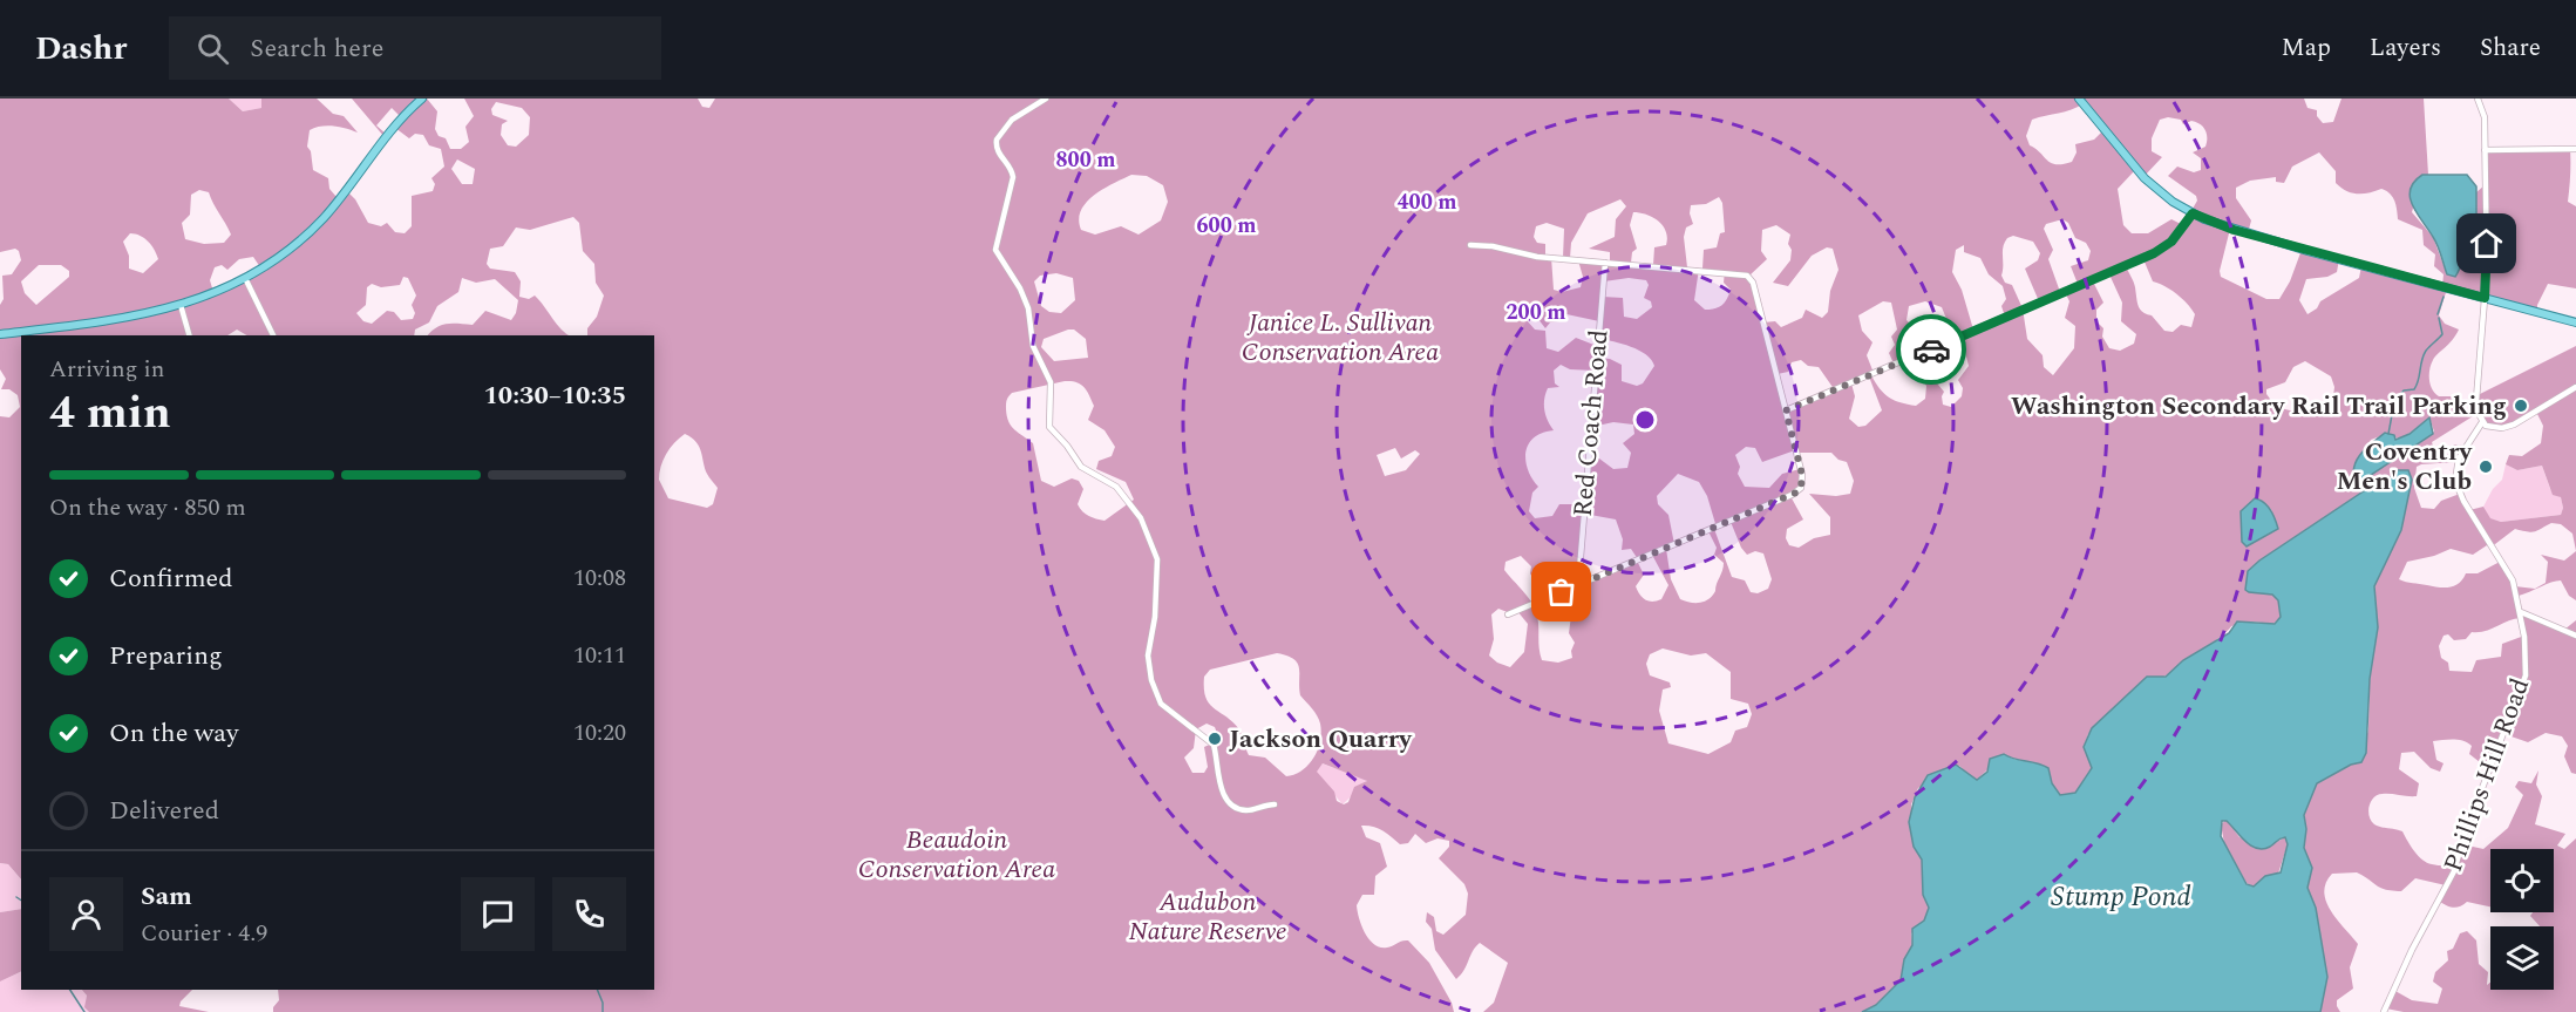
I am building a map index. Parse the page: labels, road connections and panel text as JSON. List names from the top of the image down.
{
  "streets": {
    "street": ["Red Coach Road", "Phillips Hill Road"]
  },
  "water": ["Stump Pond"],
  "parks": ["Janice L. Sullivan Conservation Area", "Beaudoin Conservation Area", "Audubon Nature Reserve"],
  "places": ["Washington Secondary Rail Trail Parking", "Coventry Men's Club", "Jackson Quarry"],
  "page": {
    "header": "Dashr",
    "search": "Search here",
    "nav": ["Map", "Layers", "Share"],
    "heading": ["4 min", "Arriving in", "10:30–10:35"],
    "panel": ["Sam", "Courier · 4.9"],
    "bar": "On the way · 850 m",
    "list": [
      ["Confirmed", "10:08"],
      ["Preparing", "10:11"],
      ["On the way", "10:20"],
      "Delivered"
    ]
  },
  "rings": [
    "800 m",
    "400 m",
    "600 m",
    "200 m"
  ]
}
